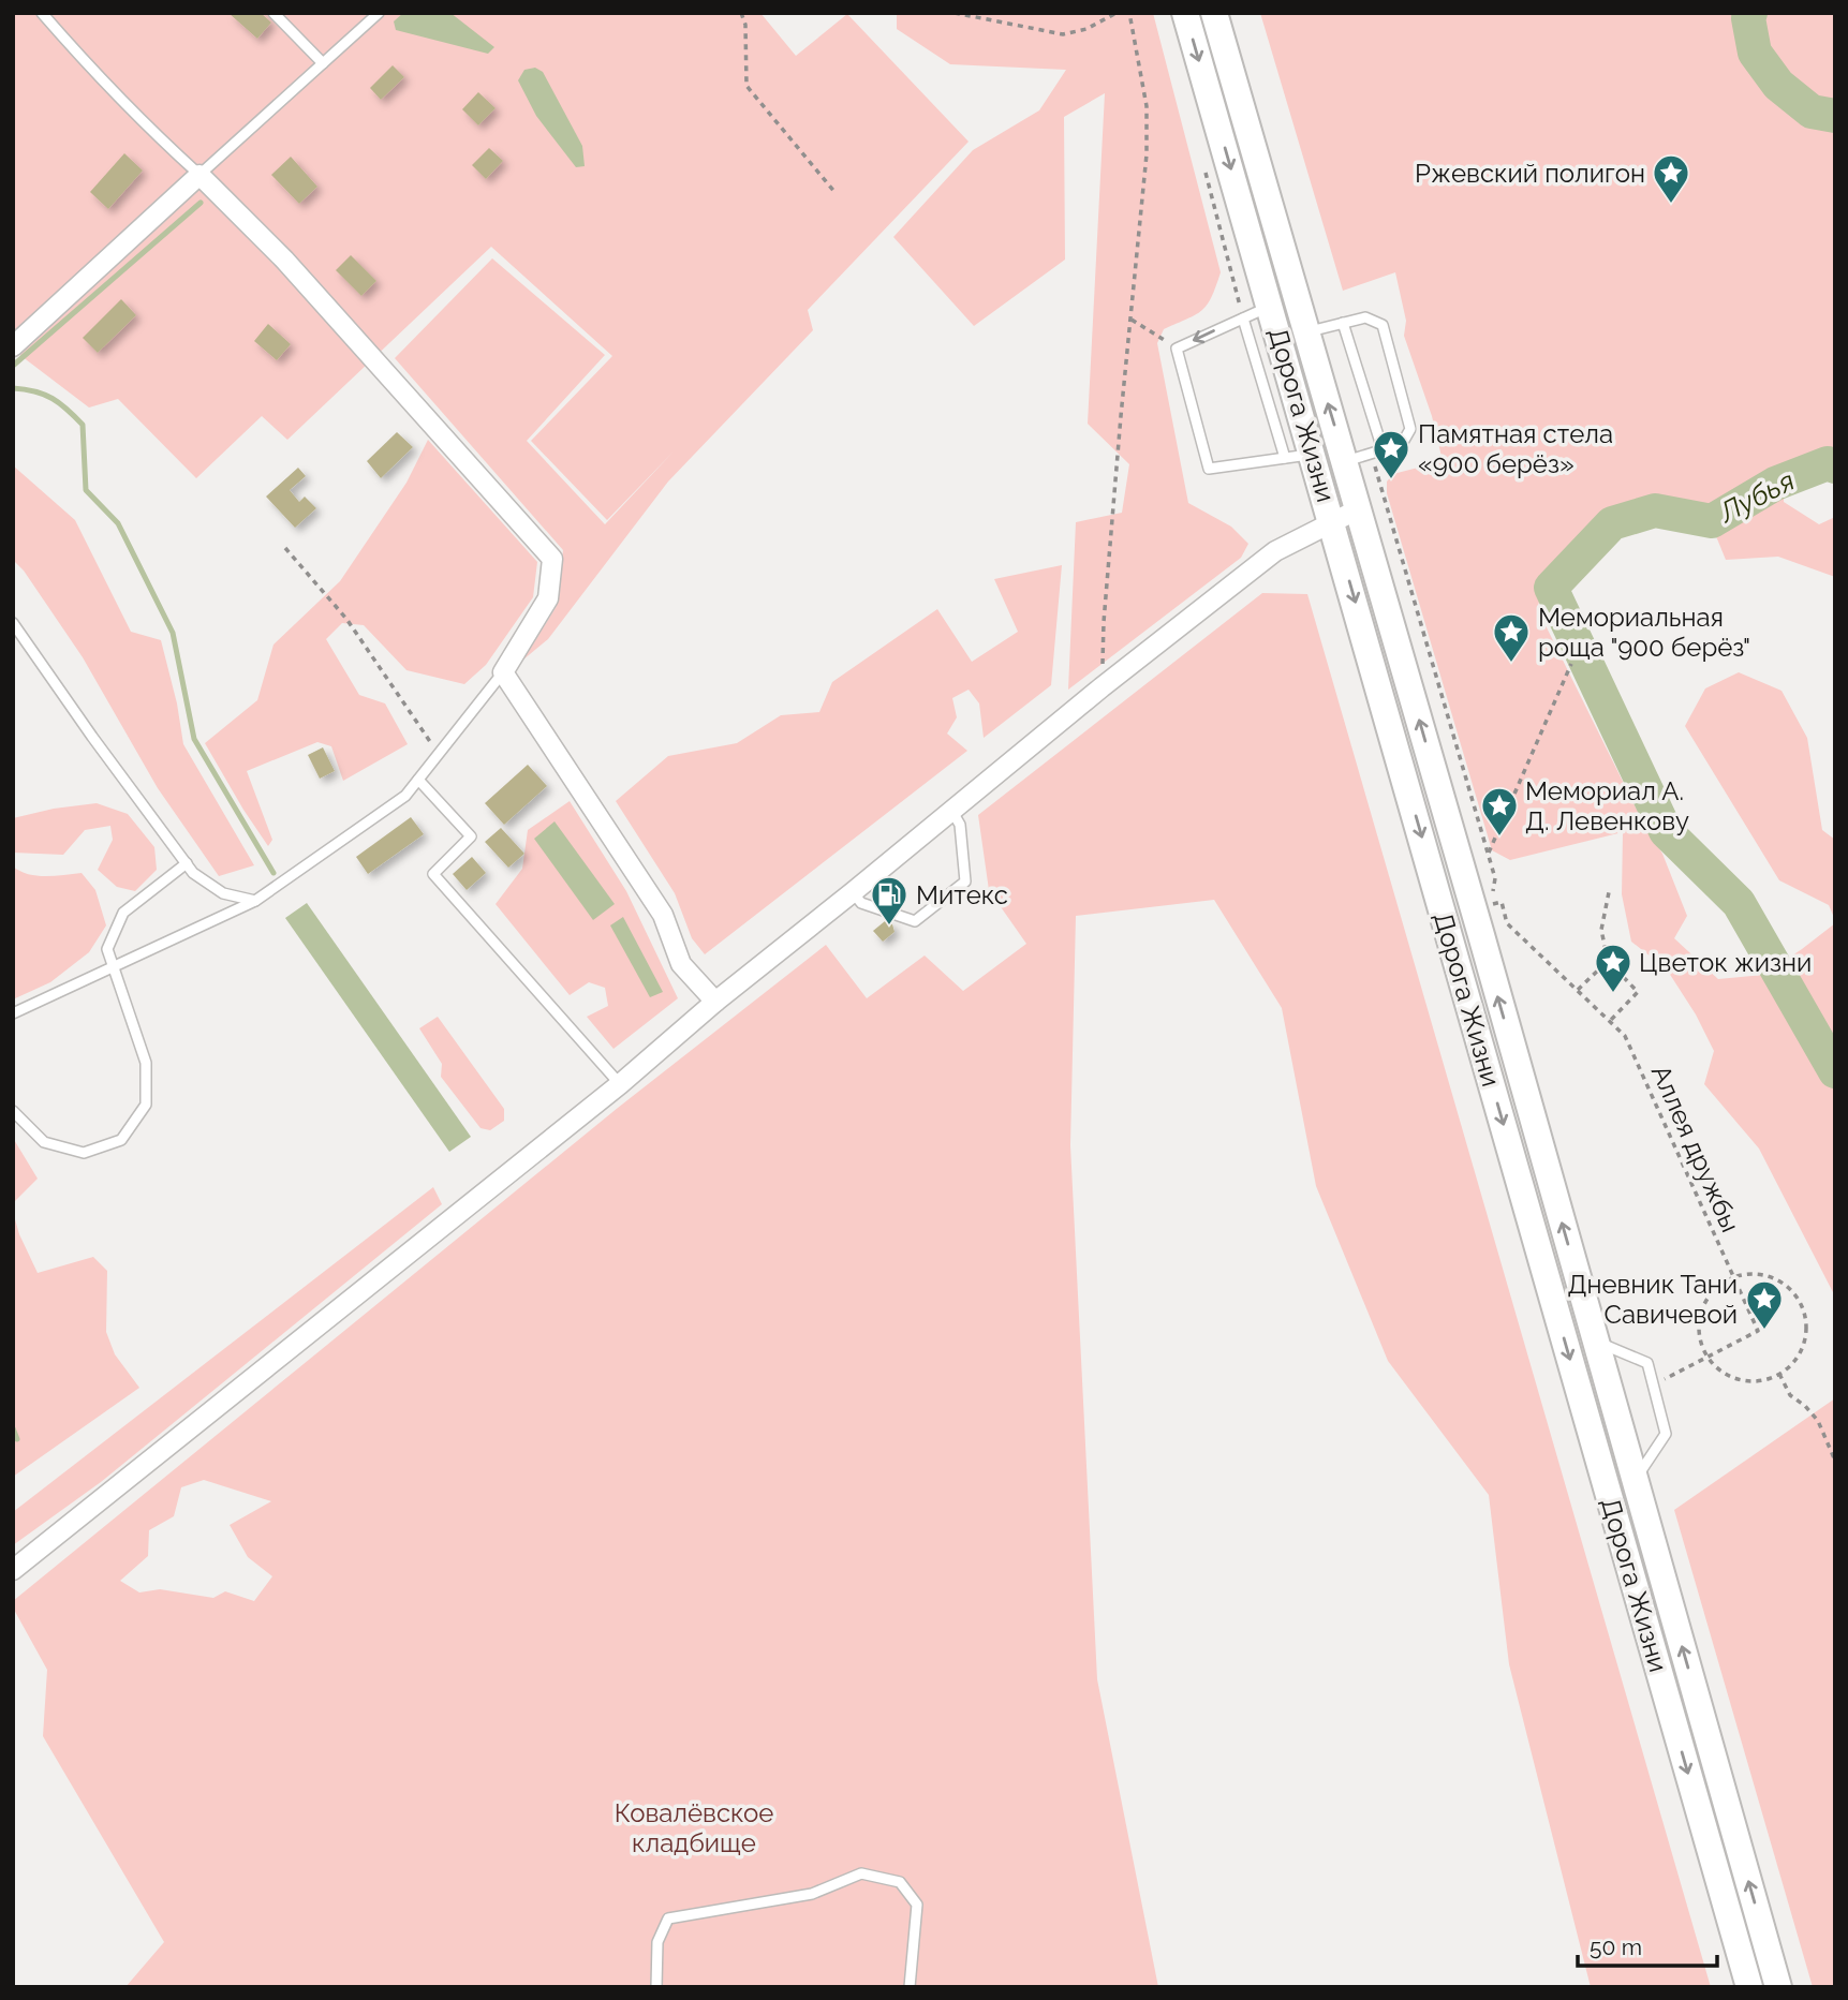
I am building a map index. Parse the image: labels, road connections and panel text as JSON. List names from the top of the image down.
{
  "streets": {
    "main road": ["Дорога Жизни"],
    "path": ["Аллея дружбы"]
  },
  "water": ["Лубья"],
  "parks": ["Ковалёвское кладбище"],
  "places": {
    "place": [
      "Ржевский полигон",
      "Памятная стела «900 берёз»",
      "Мемориальная роща \"900 берёз\"",
      "Мемориал А. Д. Левенкову",
      "Цветок жизни",
      "Дневник Тани Савичевой"
    ],
    "fuel station": ["Митекс"]
  },
  "scale_bar": "50 m"
}
